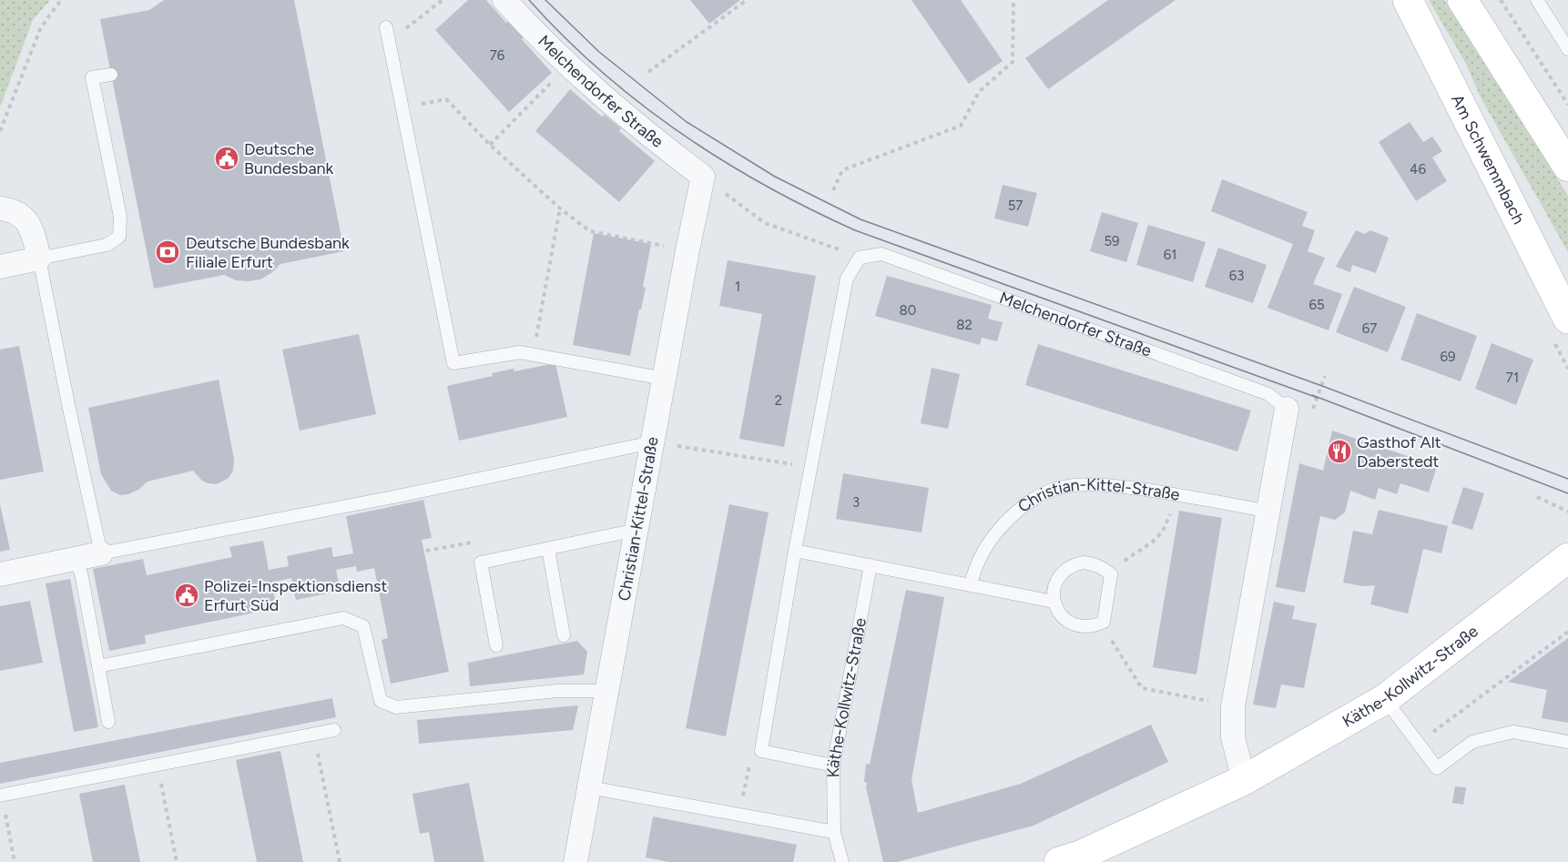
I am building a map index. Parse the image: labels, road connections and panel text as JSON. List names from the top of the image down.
{
  "streets": {
    "street": [
      "Melchendorfer Straße",
      "Am Schwemmbach",
      "Christian-Kittel-Straße",
      "Käthe-Kollwitz-Straße"
    ]
  },
  "crossings": [
    ["Melchendorfer Straße", "Christian-Kittel-Straße"]
  ],
  "places": {
    "public building": ["Deutsche Bundesbank", "Polizei-Inspektionsdienst Erfurt Süd"],
    "bank": ["Deutsche Bundesbank Filiale Erfurt"],
    "restaurant": ["Gasthof Alt Daberstedt"]
  },
  "house_numbers": [
    "76",
    "46",
    "57",
    "59",
    "61",
    "63",
    "1",
    "65",
    "80",
    "82",
    "67",
    "69",
    "71",
    "2",
    "3"
  ]
}
